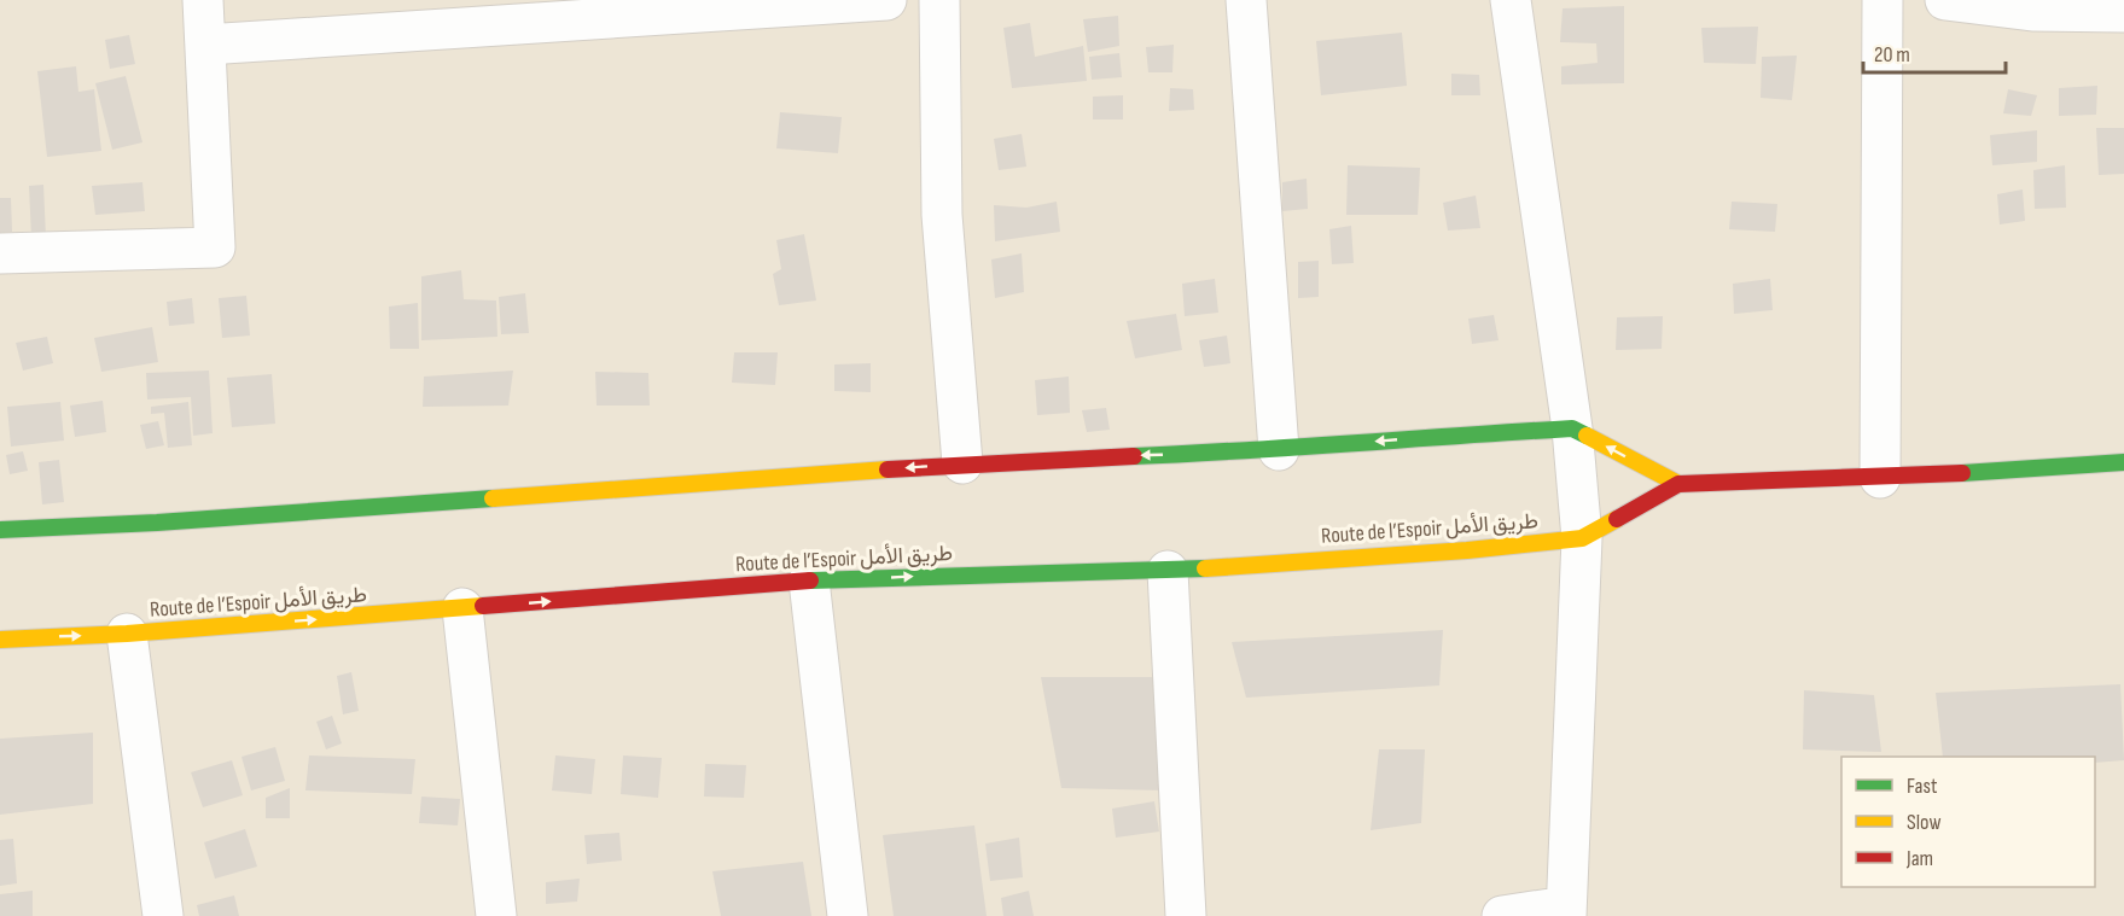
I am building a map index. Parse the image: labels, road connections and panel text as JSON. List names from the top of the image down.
{
  "streets": {
    "highway": ["Route de l’Espoir طريق الأمل"]
  },
  "legend": ["Fast", "Slow", "Jam"],
  "scale_bar": "20 m"
}
